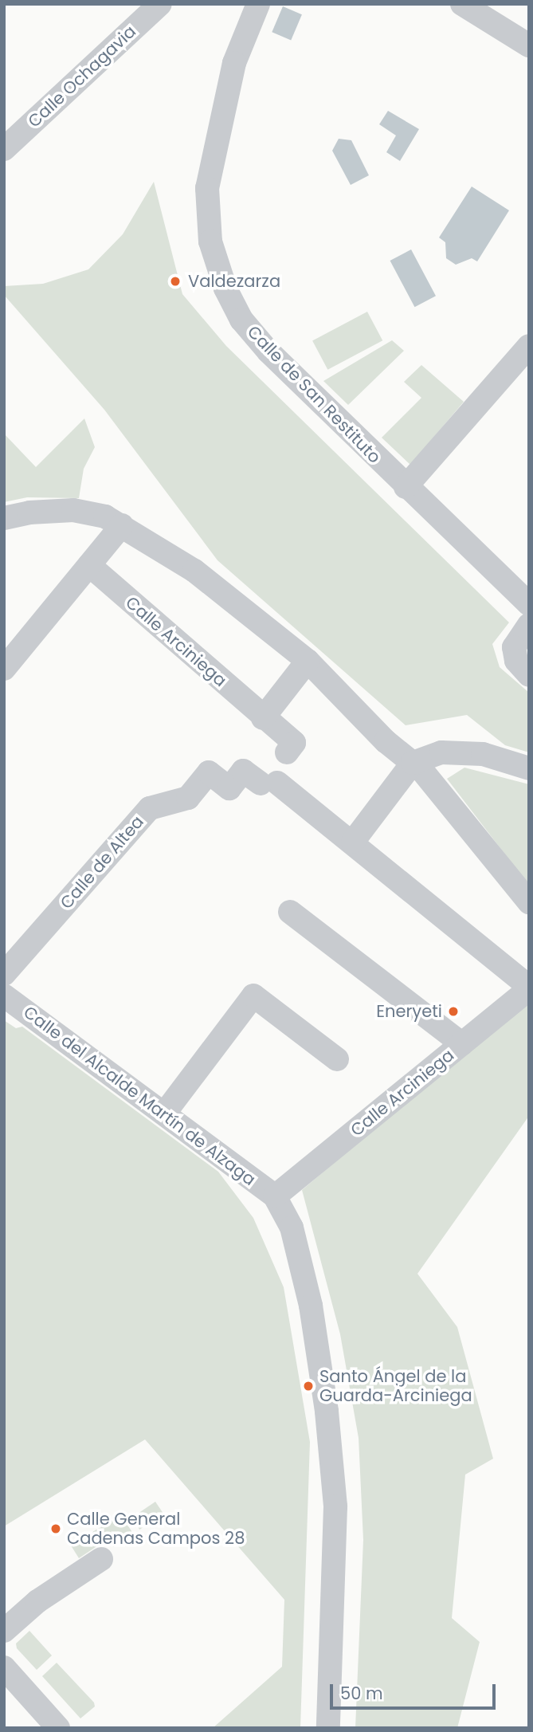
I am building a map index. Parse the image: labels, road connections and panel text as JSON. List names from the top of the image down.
{
  "streets": {
    "street": [
      "Calle Ochagavia",
      "Calle de San Restituto",
      "Calle Arciniega",
      "Calle de Altea",
      "Calle del Alcalde Martín de Alzaga"
    ]
  },
  "crossings": [
    ["Calle Arciniega", "Calle de Altea"],
    ["Calle Arciniega", "Calle del Alcalde Martín de Alzaga"]
  ],
  "places": [
    "Valdezarza",
    "Eneryeti",
    "Santo Ángel de la Guarda-Arciniega",
    "Calle General Cadenas Campos 28"
  ],
  "scale_bar": "50 m"
}
